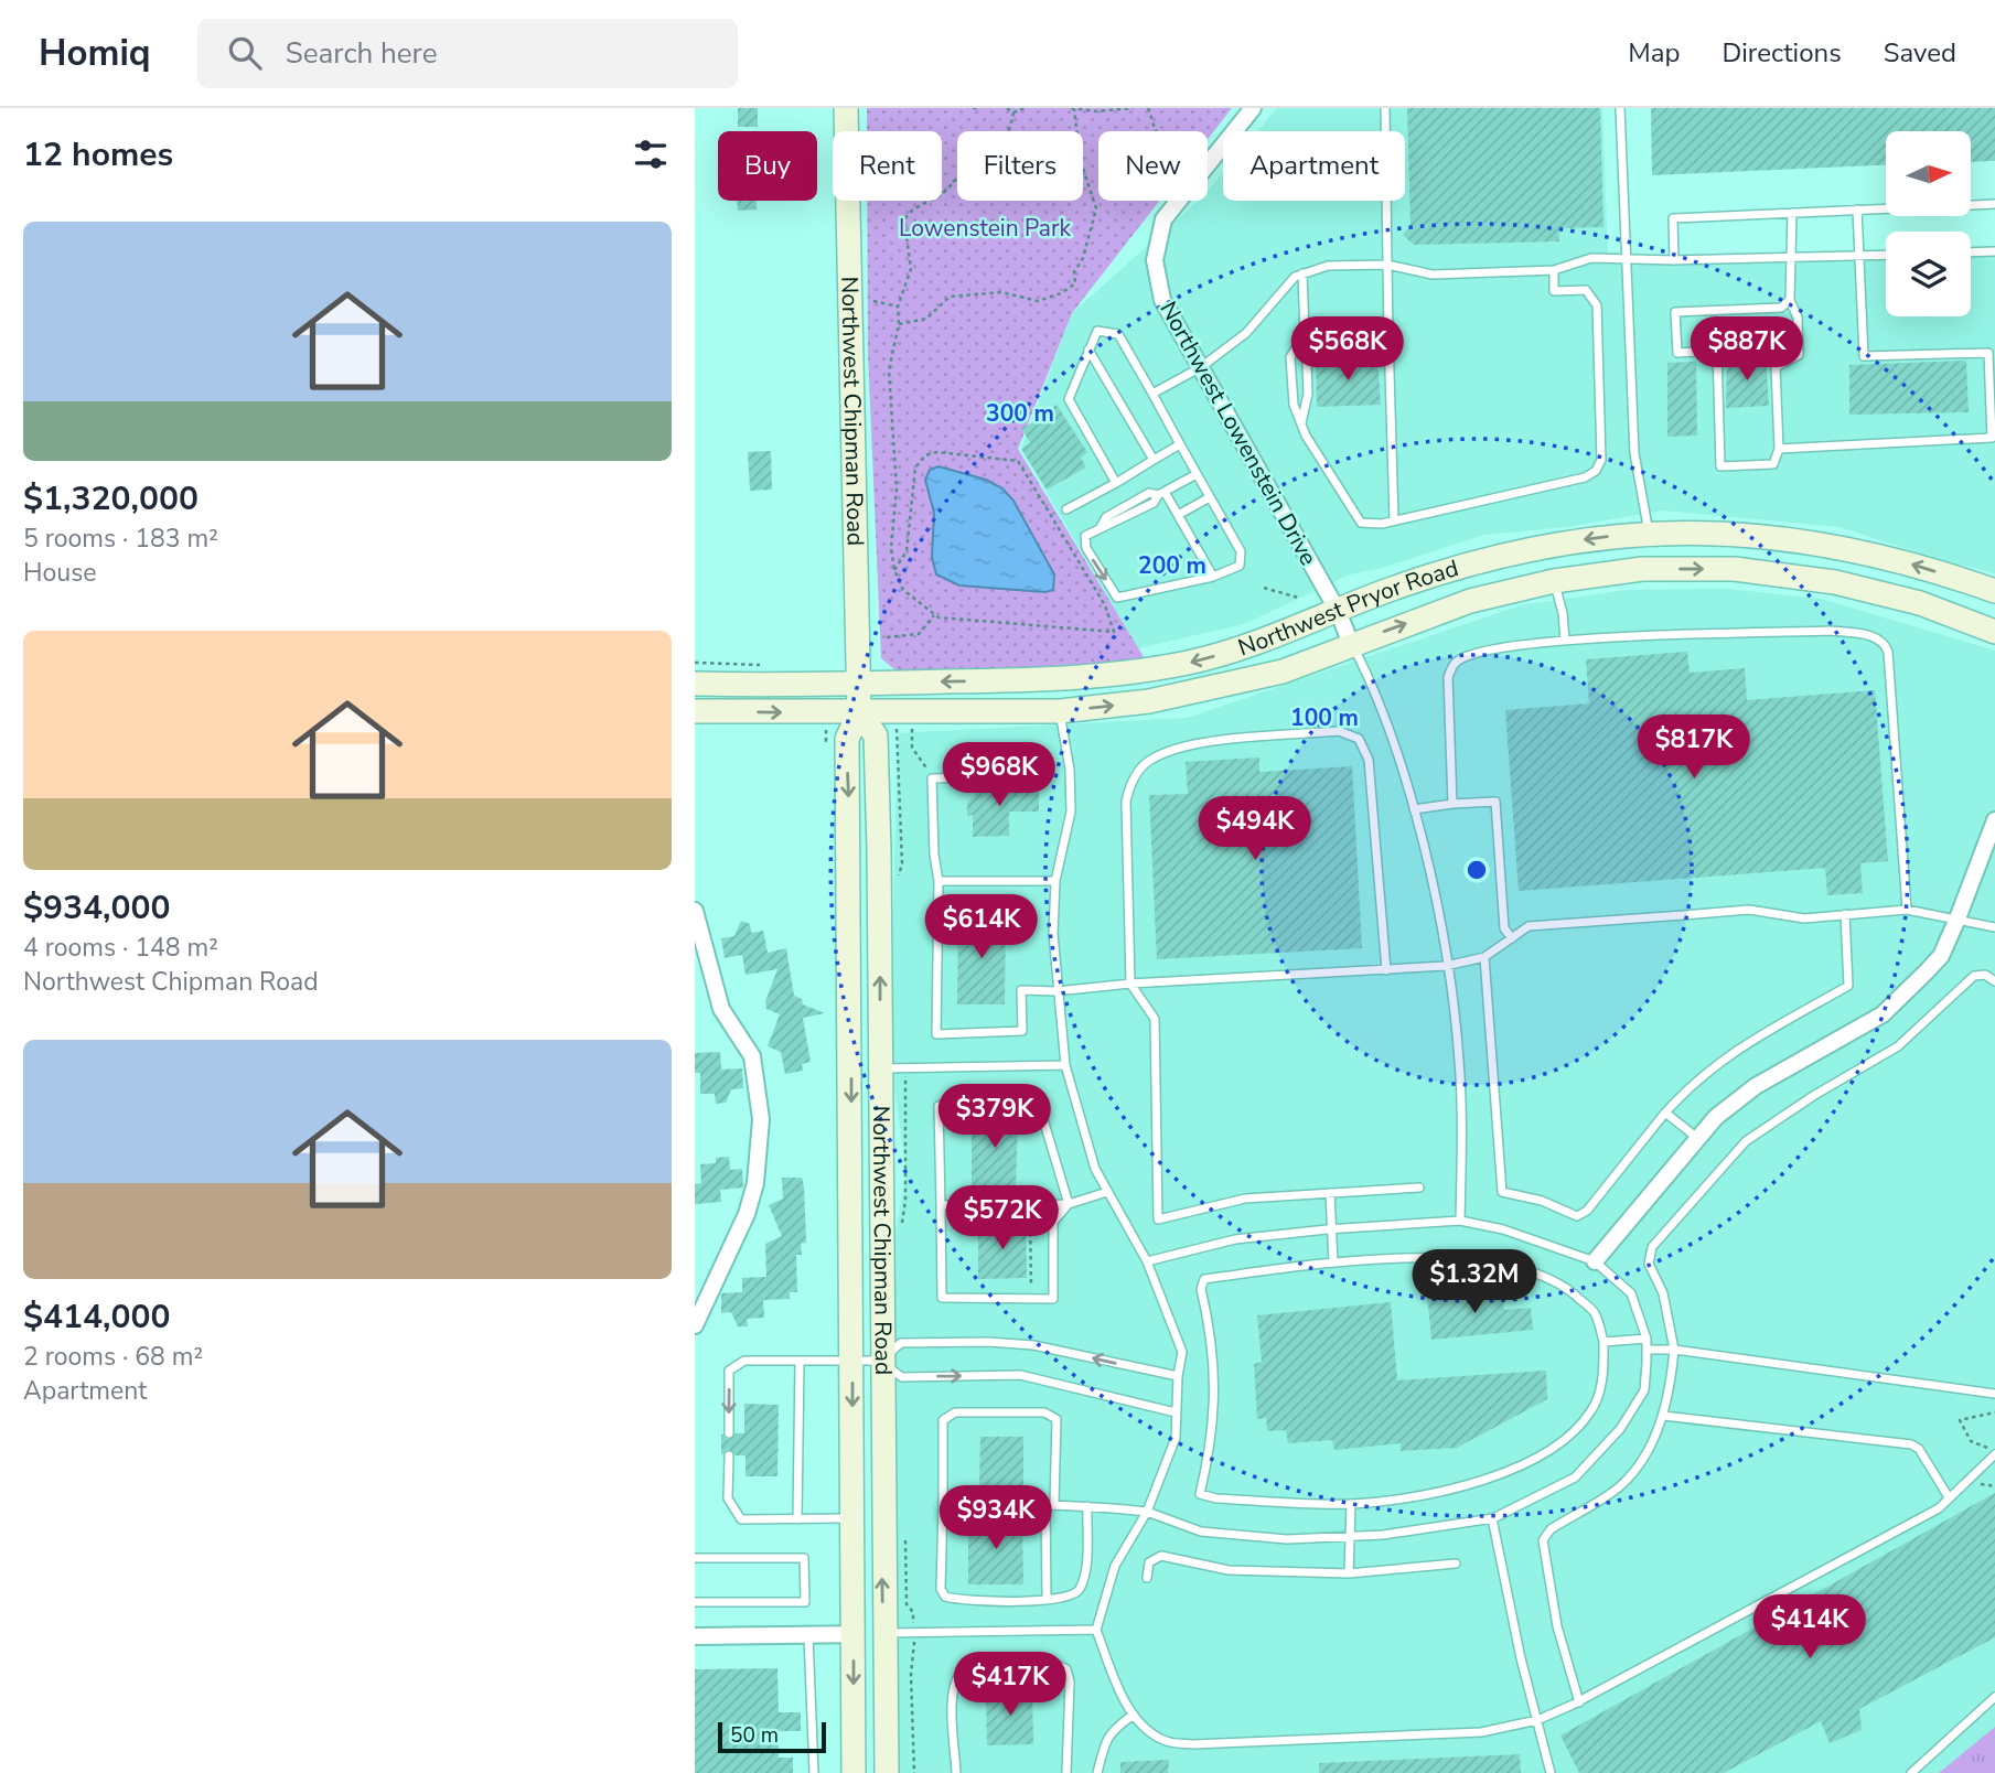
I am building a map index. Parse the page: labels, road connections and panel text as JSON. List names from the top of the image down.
{
  "streets": {
    "main road": ["Northwest Chipman Road", "Northwest Pryor Road"],
    "street": ["Northwest Lowenstein Drive"]
  },
  "crossings": [
    ["Northwest Chipman Road", "Northwest Pryor Road"],
    ["Northwest Lowenstein Drive", "Northwest Pryor Road"]
  ],
  "parks": ["Lowenstein Park"],
  "scale_bar": "50 m",
  "north": "right",
  "page": {
    "header": "Homiq",
    "search": "Search here",
    "nav": ["Map", "Directions", "Saved"],
    "heading": "12 homes",
    "chip": [
      "Buy",
      "Rent",
      "Filters",
      "New",
      "Apartment"
    ],
    "list": [
      {
        "name": "$1,320,000",
        "note": "5 rooms · 183 m² · House"
      },
      {
        "name": "$934,000",
        "note": "4 rooms · 148 m² · Northwest Chipman Road"
      },
      {
        "name": "$414,000",
        "note": "2 rooms · 68 m² · Apartment"
      }
    ],
    "price": [
      "$568K",
      "$887K",
      "$817K",
      "$968K",
      "$494K",
      "$614K",
      "$379K",
      "$572K",
      "$1.32M",
      "$934K",
      "$414K",
      "$417K"
    ],
    "scale": "50 m"
  },
  "rings": ["300 m", "200 m", "100 m"]
}
